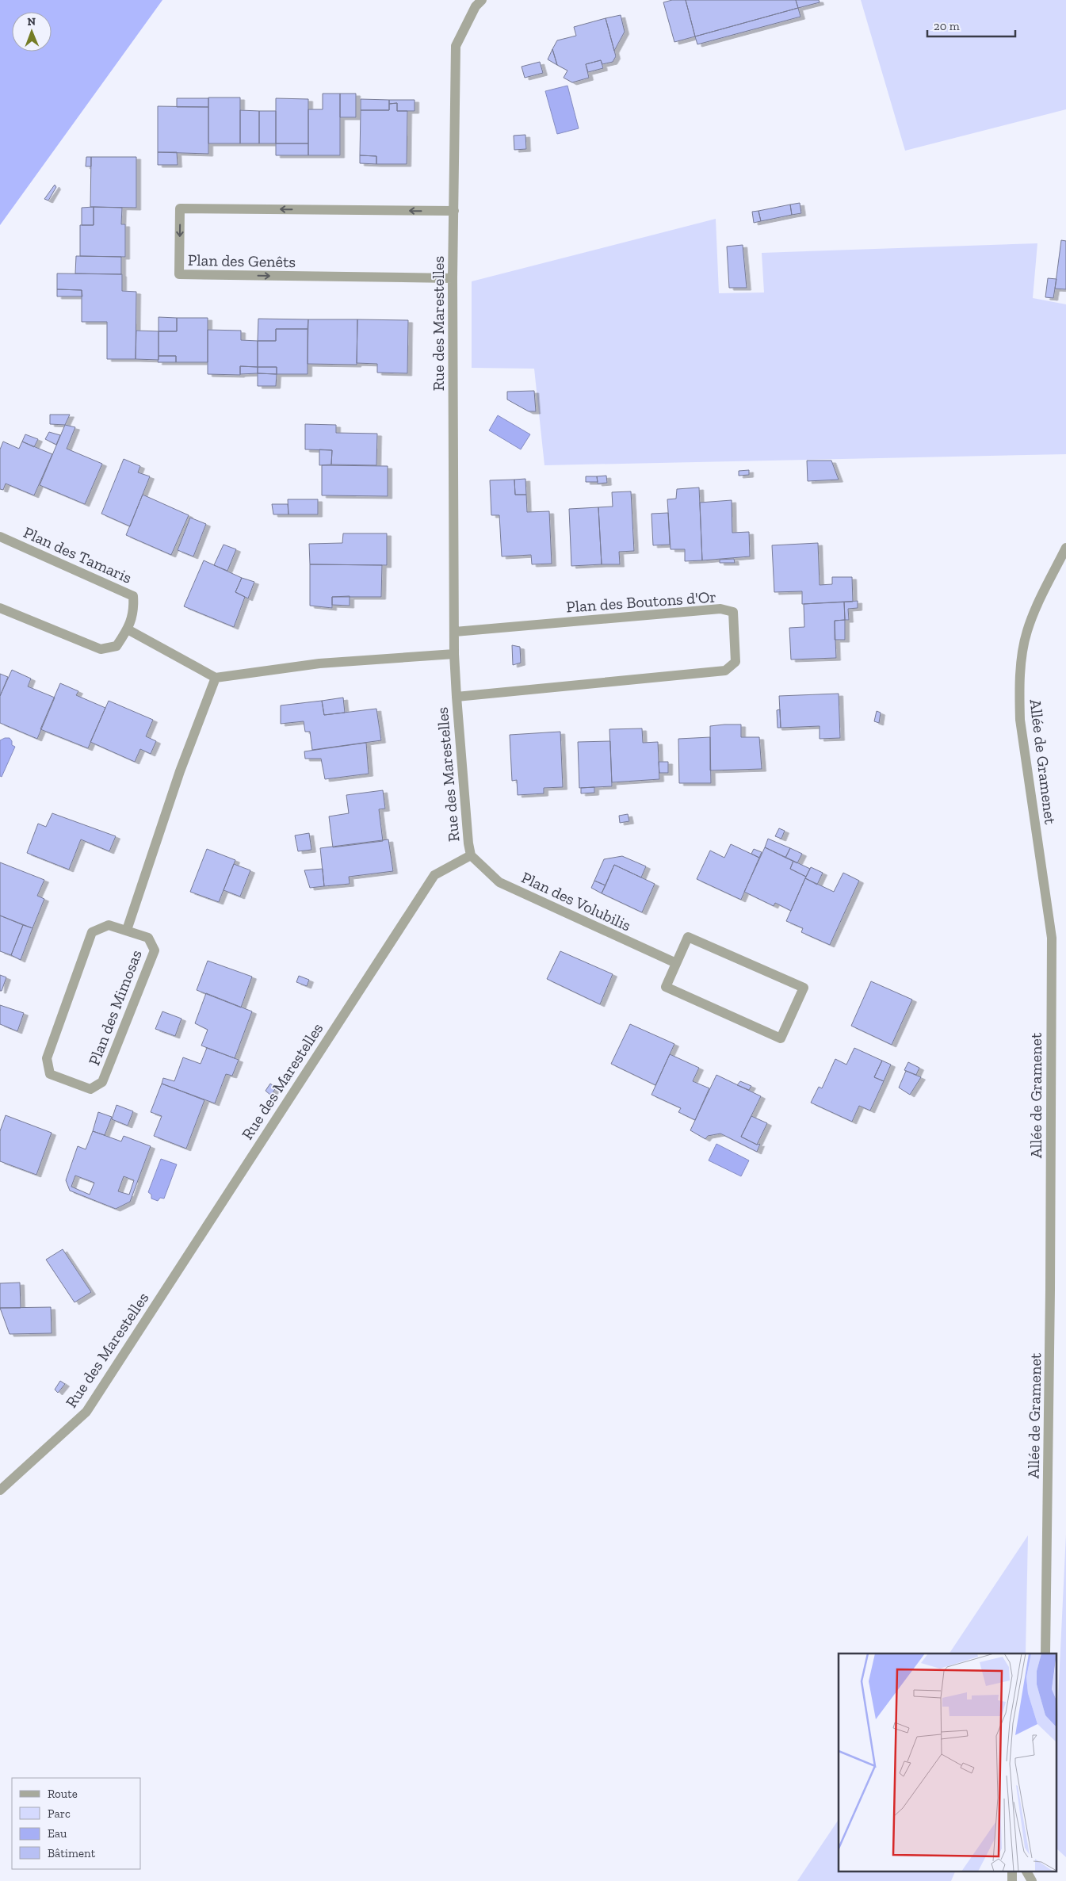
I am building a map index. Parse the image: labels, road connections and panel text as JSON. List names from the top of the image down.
{
  "streets": {
    "street": [
      "Plan des Genêts",
      "Rue des Marestelles",
      "Plan des Tamaris",
      "Plan des Boutons d'Or",
      "Allée de Gramenet",
      "Plan des Volubilis",
      "Plan des Mimosas"
    ]
  },
  "crossings": [
    ["Plan des Genêts", "Rue des Marestelles"],
    ["Rue des Marestelles", "Plan des Boutons d'Or"],
    ["Rue des Marestelles", "Plan des Volubilis"]
  ],
  "legend": [
    "Route",
    "Parc",
    "Eau",
    "Bâtiment"
  ],
  "scale_bar": "20 m",
  "north": "top"
}
